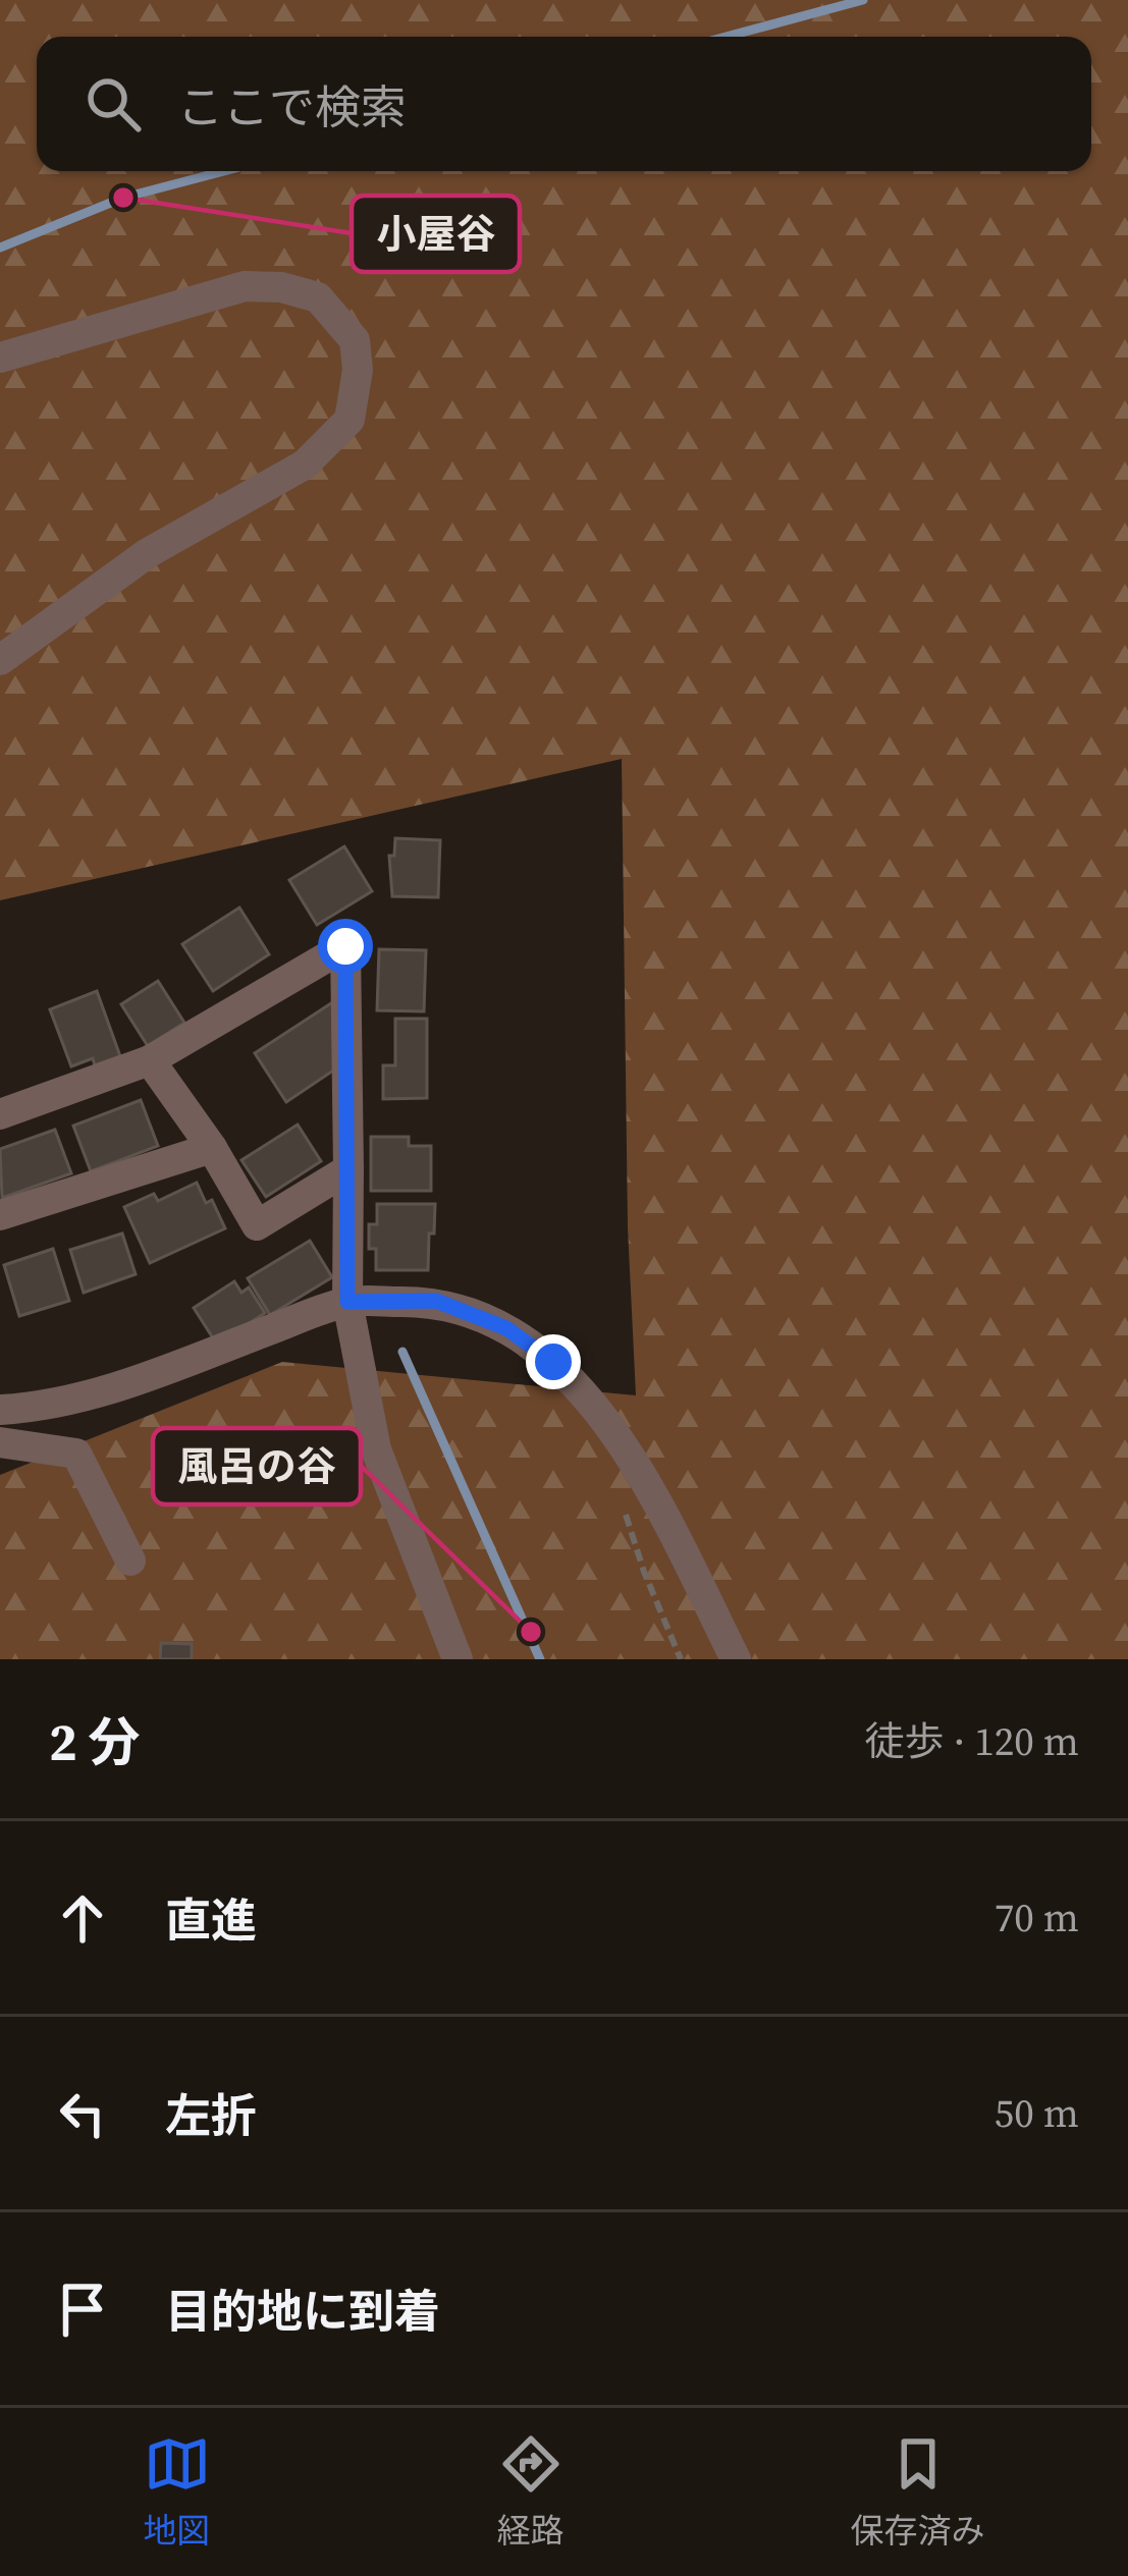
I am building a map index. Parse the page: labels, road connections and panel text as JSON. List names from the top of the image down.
{
  "places": ["小屋谷", "風呂の谷"],
  "page": {
    "search": "ここで検索",
    "heading": ["2 分", "徒歩 · 120 m"],
    "list": [
      ["直進", "70 m"],
      ["左折", "50 m"],
      "目的地に到着"
    ],
    "nav": ["地図", "経路", "保存済み"]
  }
}
